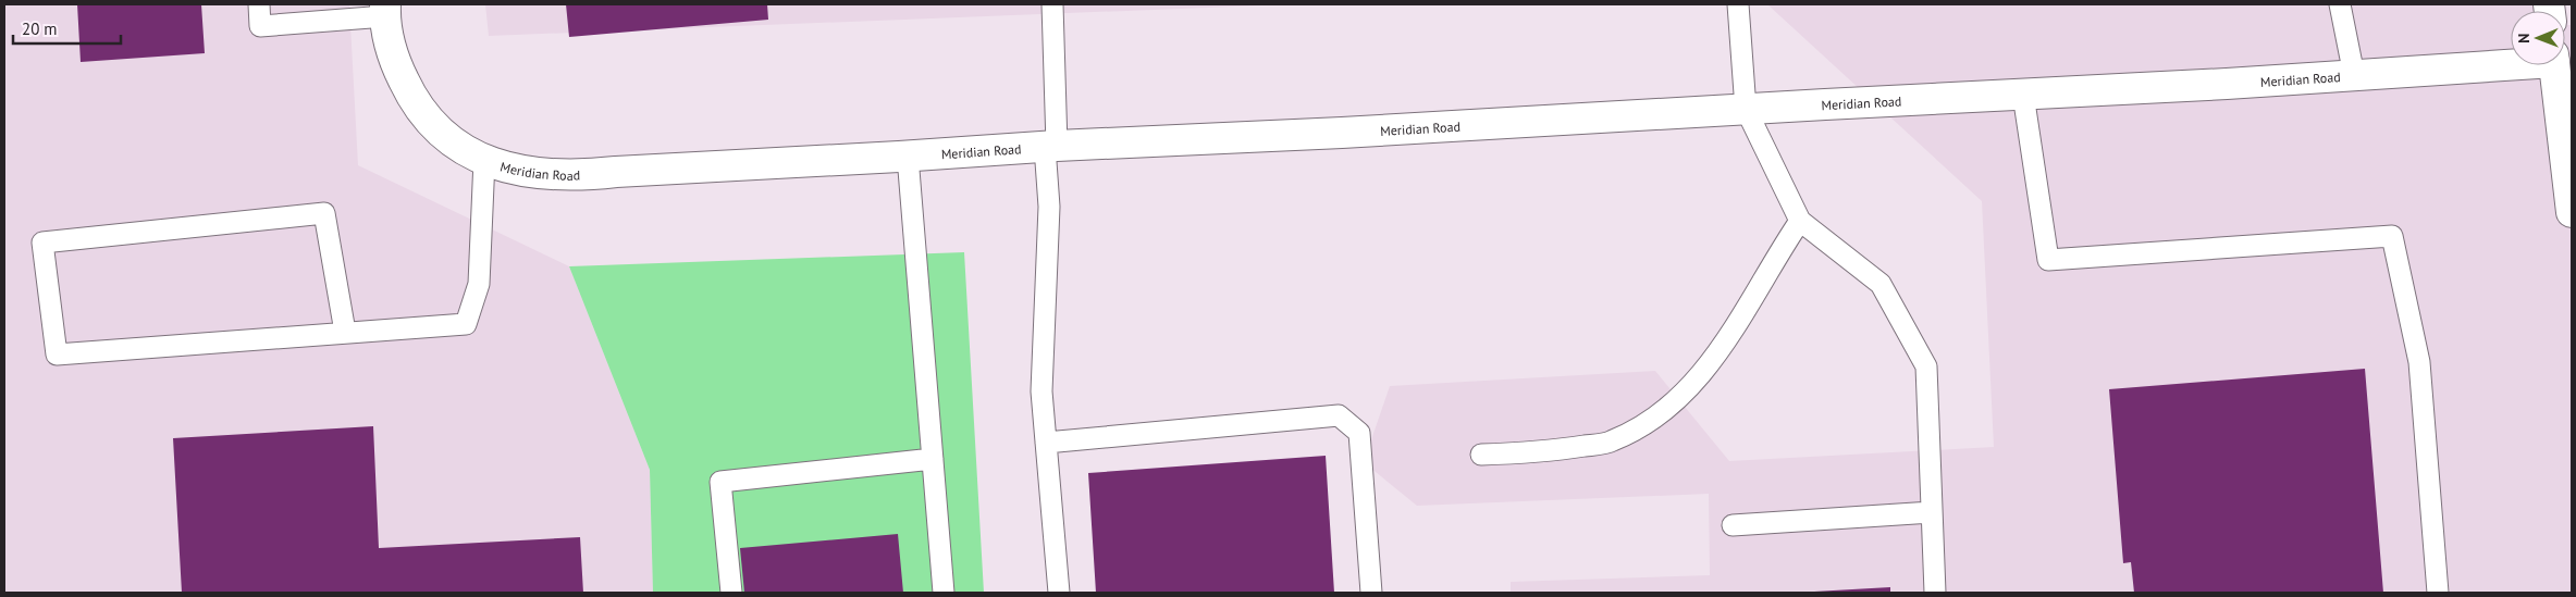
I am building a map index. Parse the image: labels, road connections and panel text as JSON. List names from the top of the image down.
{
  "streets": {
    "street": ["Meridian Road"]
  },
  "scale_bar": "20 m",
  "north": "left"
}
